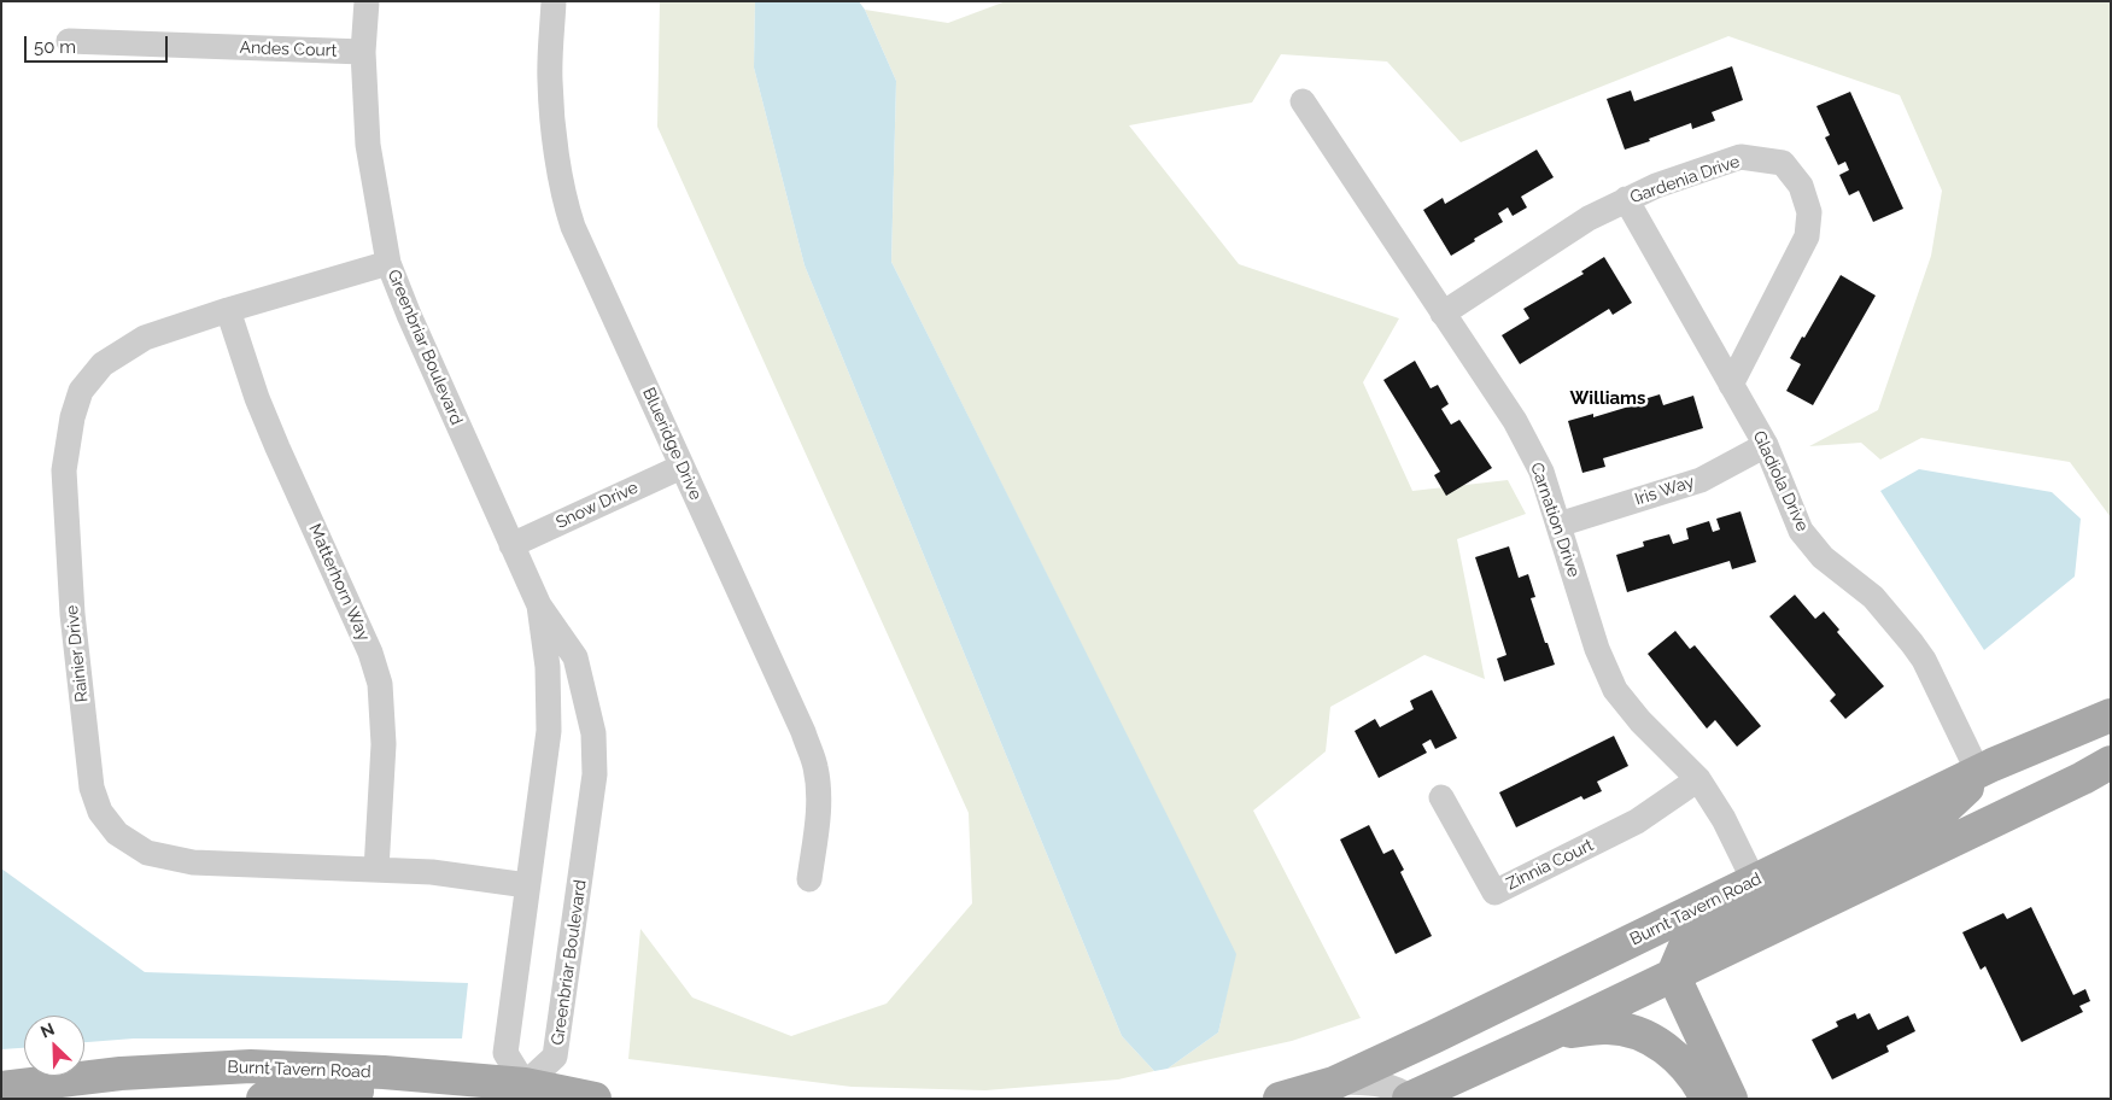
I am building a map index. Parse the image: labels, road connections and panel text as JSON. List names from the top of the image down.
{
  "streets": {
    "main road": ["Burnt Tavern Road"],
    "street": [
      "Andes Court",
      "Gardenia Drive",
      "Greenbriar Boulevard",
      "Blueridge Drive",
      "Gladiola Drive",
      "Iris Way",
      "Snow Drive",
      "Carnation Drive",
      "Matterhorn Way",
      "Rainier Drive",
      "Zinnia Court"
    ]
  },
  "crossings": [
    ["Andes Court", "Greenbriar Boulevard"],
    ["Gardenia Drive", "Gladiola Drive"],
    ["Gardenia Drive", "Carnation Drive"],
    ["Greenbriar Boulevard", "Snow Drive"],
    ["Greenbriar Boulevard", "Rainier Drive"],
    ["Greenbriar Boulevard", "Burnt Tavern Road"],
    ["Blueridge Drive", "Snow Drive"],
    ["Gladiola Drive", "Iris Way"],
    ["Gladiola Drive", "Burnt Tavern Road"],
    ["Iris Way", "Carnation Drive"],
    ["Carnation Drive", "Zinnia Court"],
    ["Carnation Drive", "Burnt Tavern Road"],
    ["Matterhorn Way", "Rainier Drive"]
  ],
  "districts": ["Williams"],
  "scale_bar": "50 m",
  "north": "top left"
}
